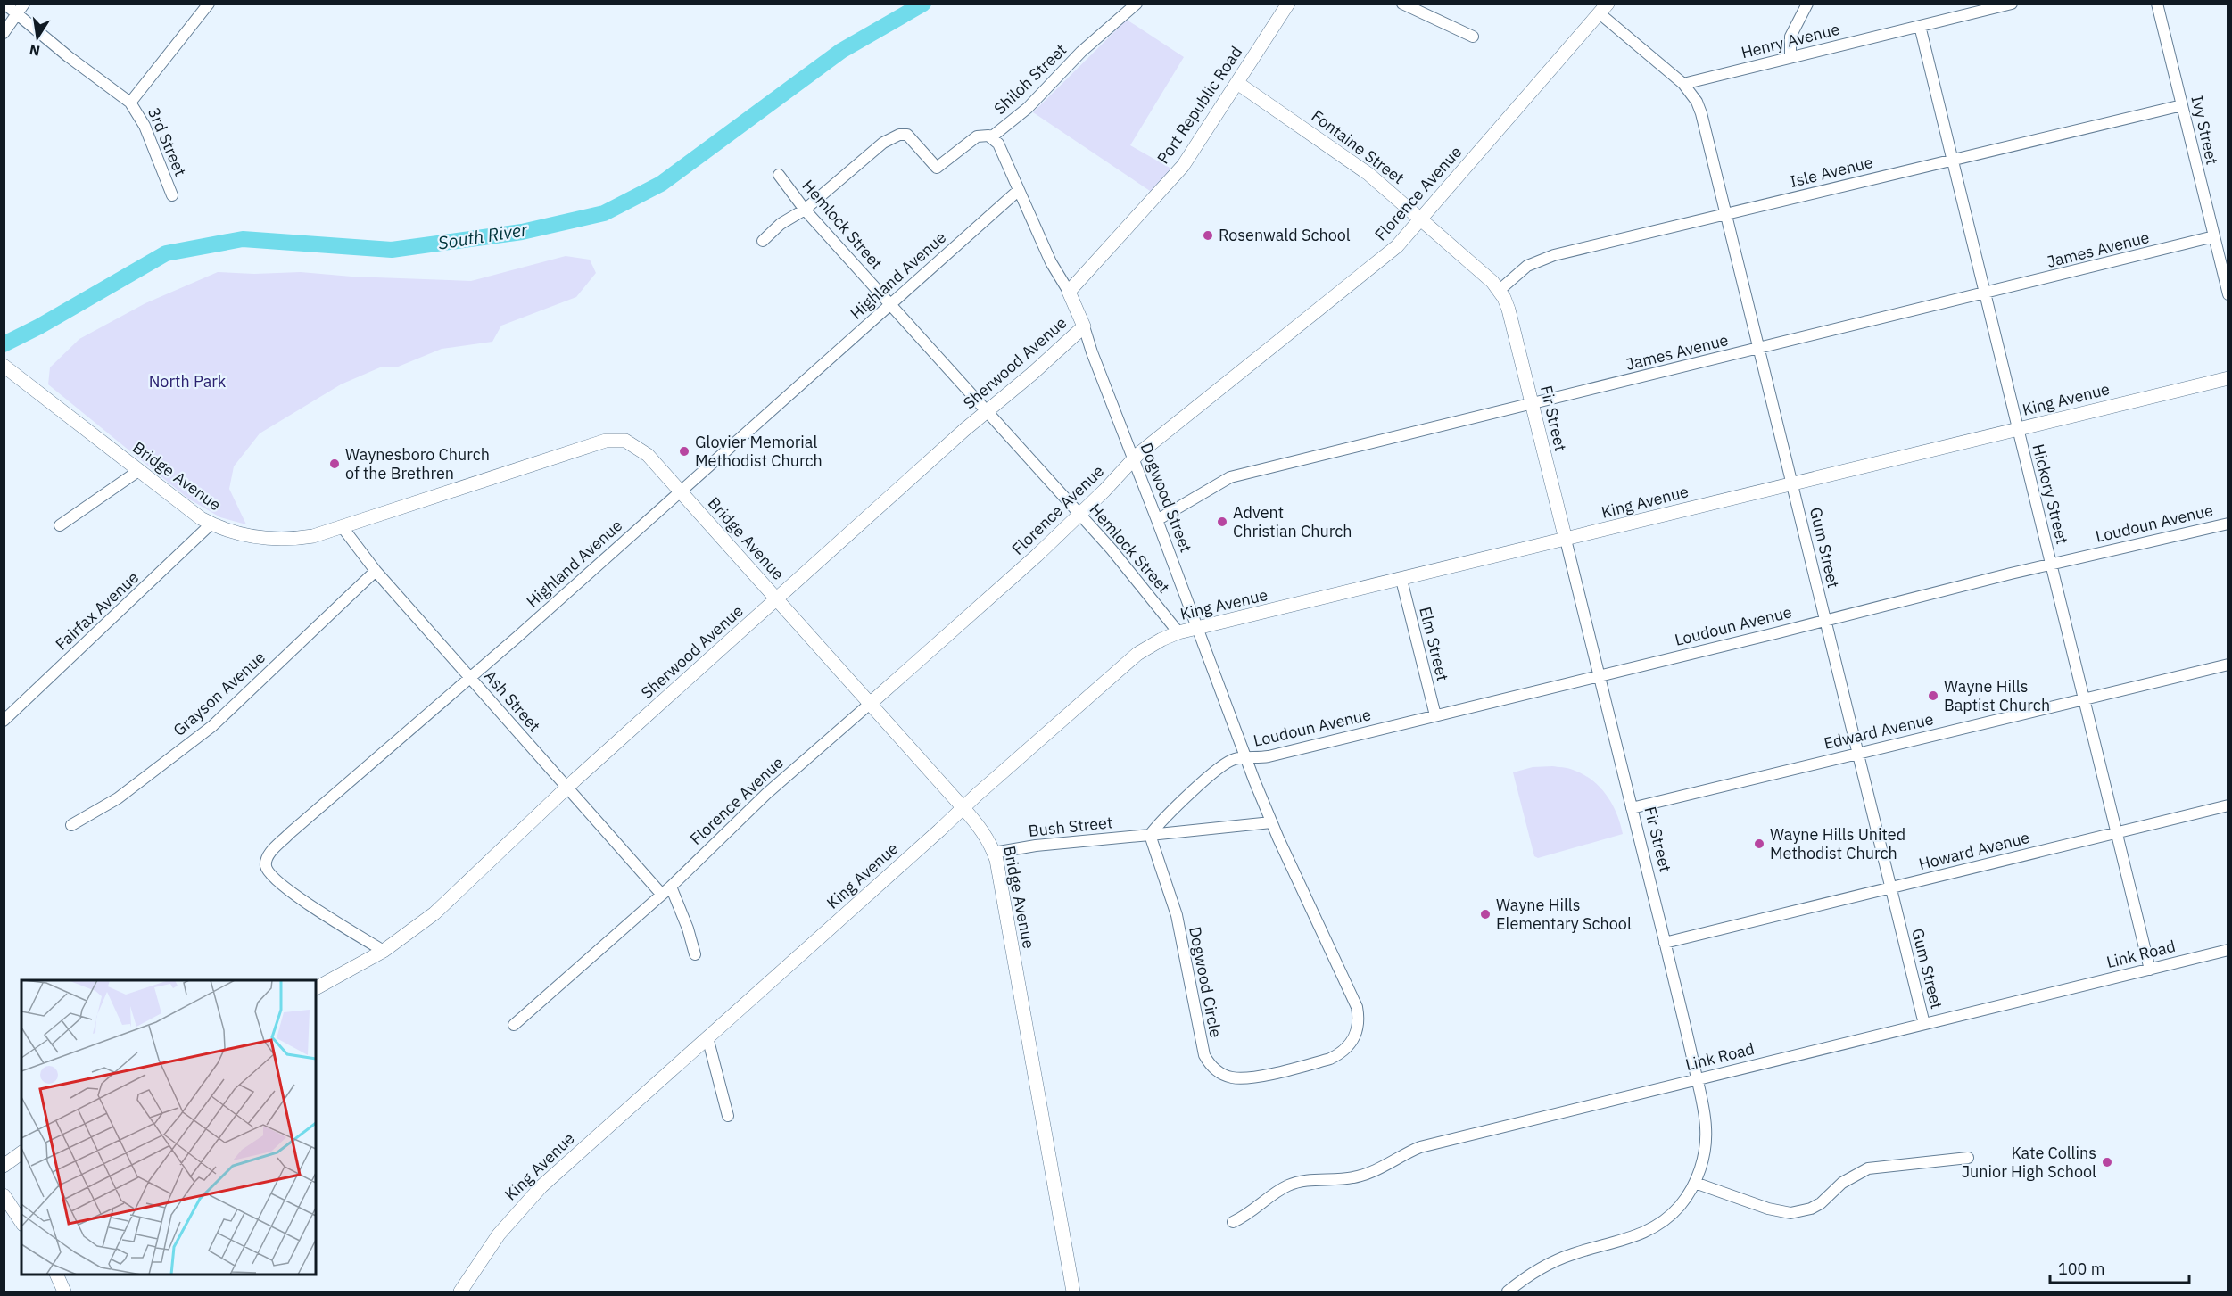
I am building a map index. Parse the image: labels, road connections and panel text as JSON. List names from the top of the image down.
{
  "streets": {
    "street": [
      "Henry Avenue",
      "Shiloh Street",
      "Port Republic Road",
      "Ivy Street",
      "3rd Street",
      "Fontaine Street",
      "Isle Avenue",
      "Florence Avenue",
      "Hemlock Street",
      "James Avenue",
      "Highland Avenue",
      "Sherwood Avenue",
      "King Avenue",
      "Fir Street",
      "Bridge Avenue",
      "Hickory Street",
      "Dogwood Street",
      "Loudoun Avenue",
      "Gum Street",
      "Fairfax Avenue",
      "Elm Street",
      "Grayson Avenue",
      "Ash Street",
      "Edward Avenue",
      "Bush Street",
      "Howard Avenue",
      "Link Road",
      "Dogwood Circle"
    ]
  },
  "crossings": [
    ["Henry Avenue", "Hickory Street"],
    ["Henry Avenue", "Gum Street"],
    ["Shiloh Street", "Highland Avenue"],
    ["Shiloh Street", "Dogwood Street"],
    ["Port Republic Road", "Fontaine Street"],
    ["Port Republic Road", "Dogwood Street"],
    ["Ivy Street", "Isle Avenue"],
    ["Ivy Street", "James Avenue"],
    ["Fontaine Street", "Isle Avenue"],
    ["Fontaine Street", "Florence Avenue"],
    ["Fontaine Street", "Fir Street"],
    ["Isle Avenue", "Fir Street"],
    ["Isle Avenue", "Hickory Street"],
    ["Isle Avenue", "Gum Street"],
    ["Florence Avenue", "Hemlock Street"],
    ["Florence Avenue", "Bridge Avenue"],
    ["Florence Avenue", "Dogwood Street"],
    ["Florence Avenue", "Ash Street"],
    ["Hemlock Street", "Highland Avenue"],
    ["Hemlock Street", "Sherwood Avenue"],
    ["Hemlock Street", "King Avenue"],
    ["James Avenue", "Fir Street"],
    ["James Avenue", "Hickory Street"],
    ["James Avenue", "Dogwood Street"],
    ["James Avenue", "Gum Street"],
    ["Highland Avenue", "Sherwood Avenue"],
    ["Highland Avenue", "Bridge Avenue"],
    ["Highland Avenue", "Dogwood Street"],
    ["Highland Avenue", "Ash Street"],
    ["Sherwood Avenue", "Bridge Avenue"],
    ["Sherwood Avenue", "Dogwood Street"],
    ["Sherwood Avenue", "Ash Street"],
    ["King Avenue", "Fir Street"],
    ["King Avenue", "Bridge Avenue"],
    ["King Avenue", "Hickory Street"],
    ["King Avenue", "Dogwood Street"],
    ["King Avenue", "Gum Street"],
    ["King Avenue", "Elm Street"],
    ["Fir Street", "Loudoun Avenue"],
    ["Fir Street", "Edward Avenue"],
    ["Fir Street", "Howard Avenue"],
    ["Fir Street", "Link Road"],
    ["Bridge Avenue", "Fairfax Avenue"],
    ["Bridge Avenue", "Ash Street"],
    ["Bridge Avenue", "Bush Street"],
    ["Hickory Street", "Loudoun Avenue"],
    ["Hickory Street", "Edward Avenue"],
    ["Hickory Street", "Howard Avenue"],
    ["Hickory Street", "Link Road"],
    ["Dogwood Street", "Loudoun Avenue"],
    ["Dogwood Street", "Bush Street"],
    ["Dogwood Street", "Dogwood Circle"],
    ["Loudoun Avenue", "Gum Street"],
    ["Loudoun Avenue", "Elm Street"],
    ["Gum Street", "Edward Avenue"],
    ["Gum Street", "Howard Avenue"],
    ["Gum Street", "Link Road"],
    ["Grayson Avenue", "Ash Street"],
    ["Bush Street", "Dogwood Circle"]
  ],
  "water": ["South River"],
  "parks": ["North Park"],
  "places": [
    "Rosenwald School",
    "Glovier Memorial Methodist Church",
    "Waynesboro Church of the Brethren",
    "Advent Christian Church",
    "Wayne Hills Baptist Church",
    "Wayne Hills United Methodist Church",
    "Wayne Hills Elementary School",
    "Kate Collins Junior High School"
  ],
  "scale_bar": "100 m",
  "north": "bottom"
}
